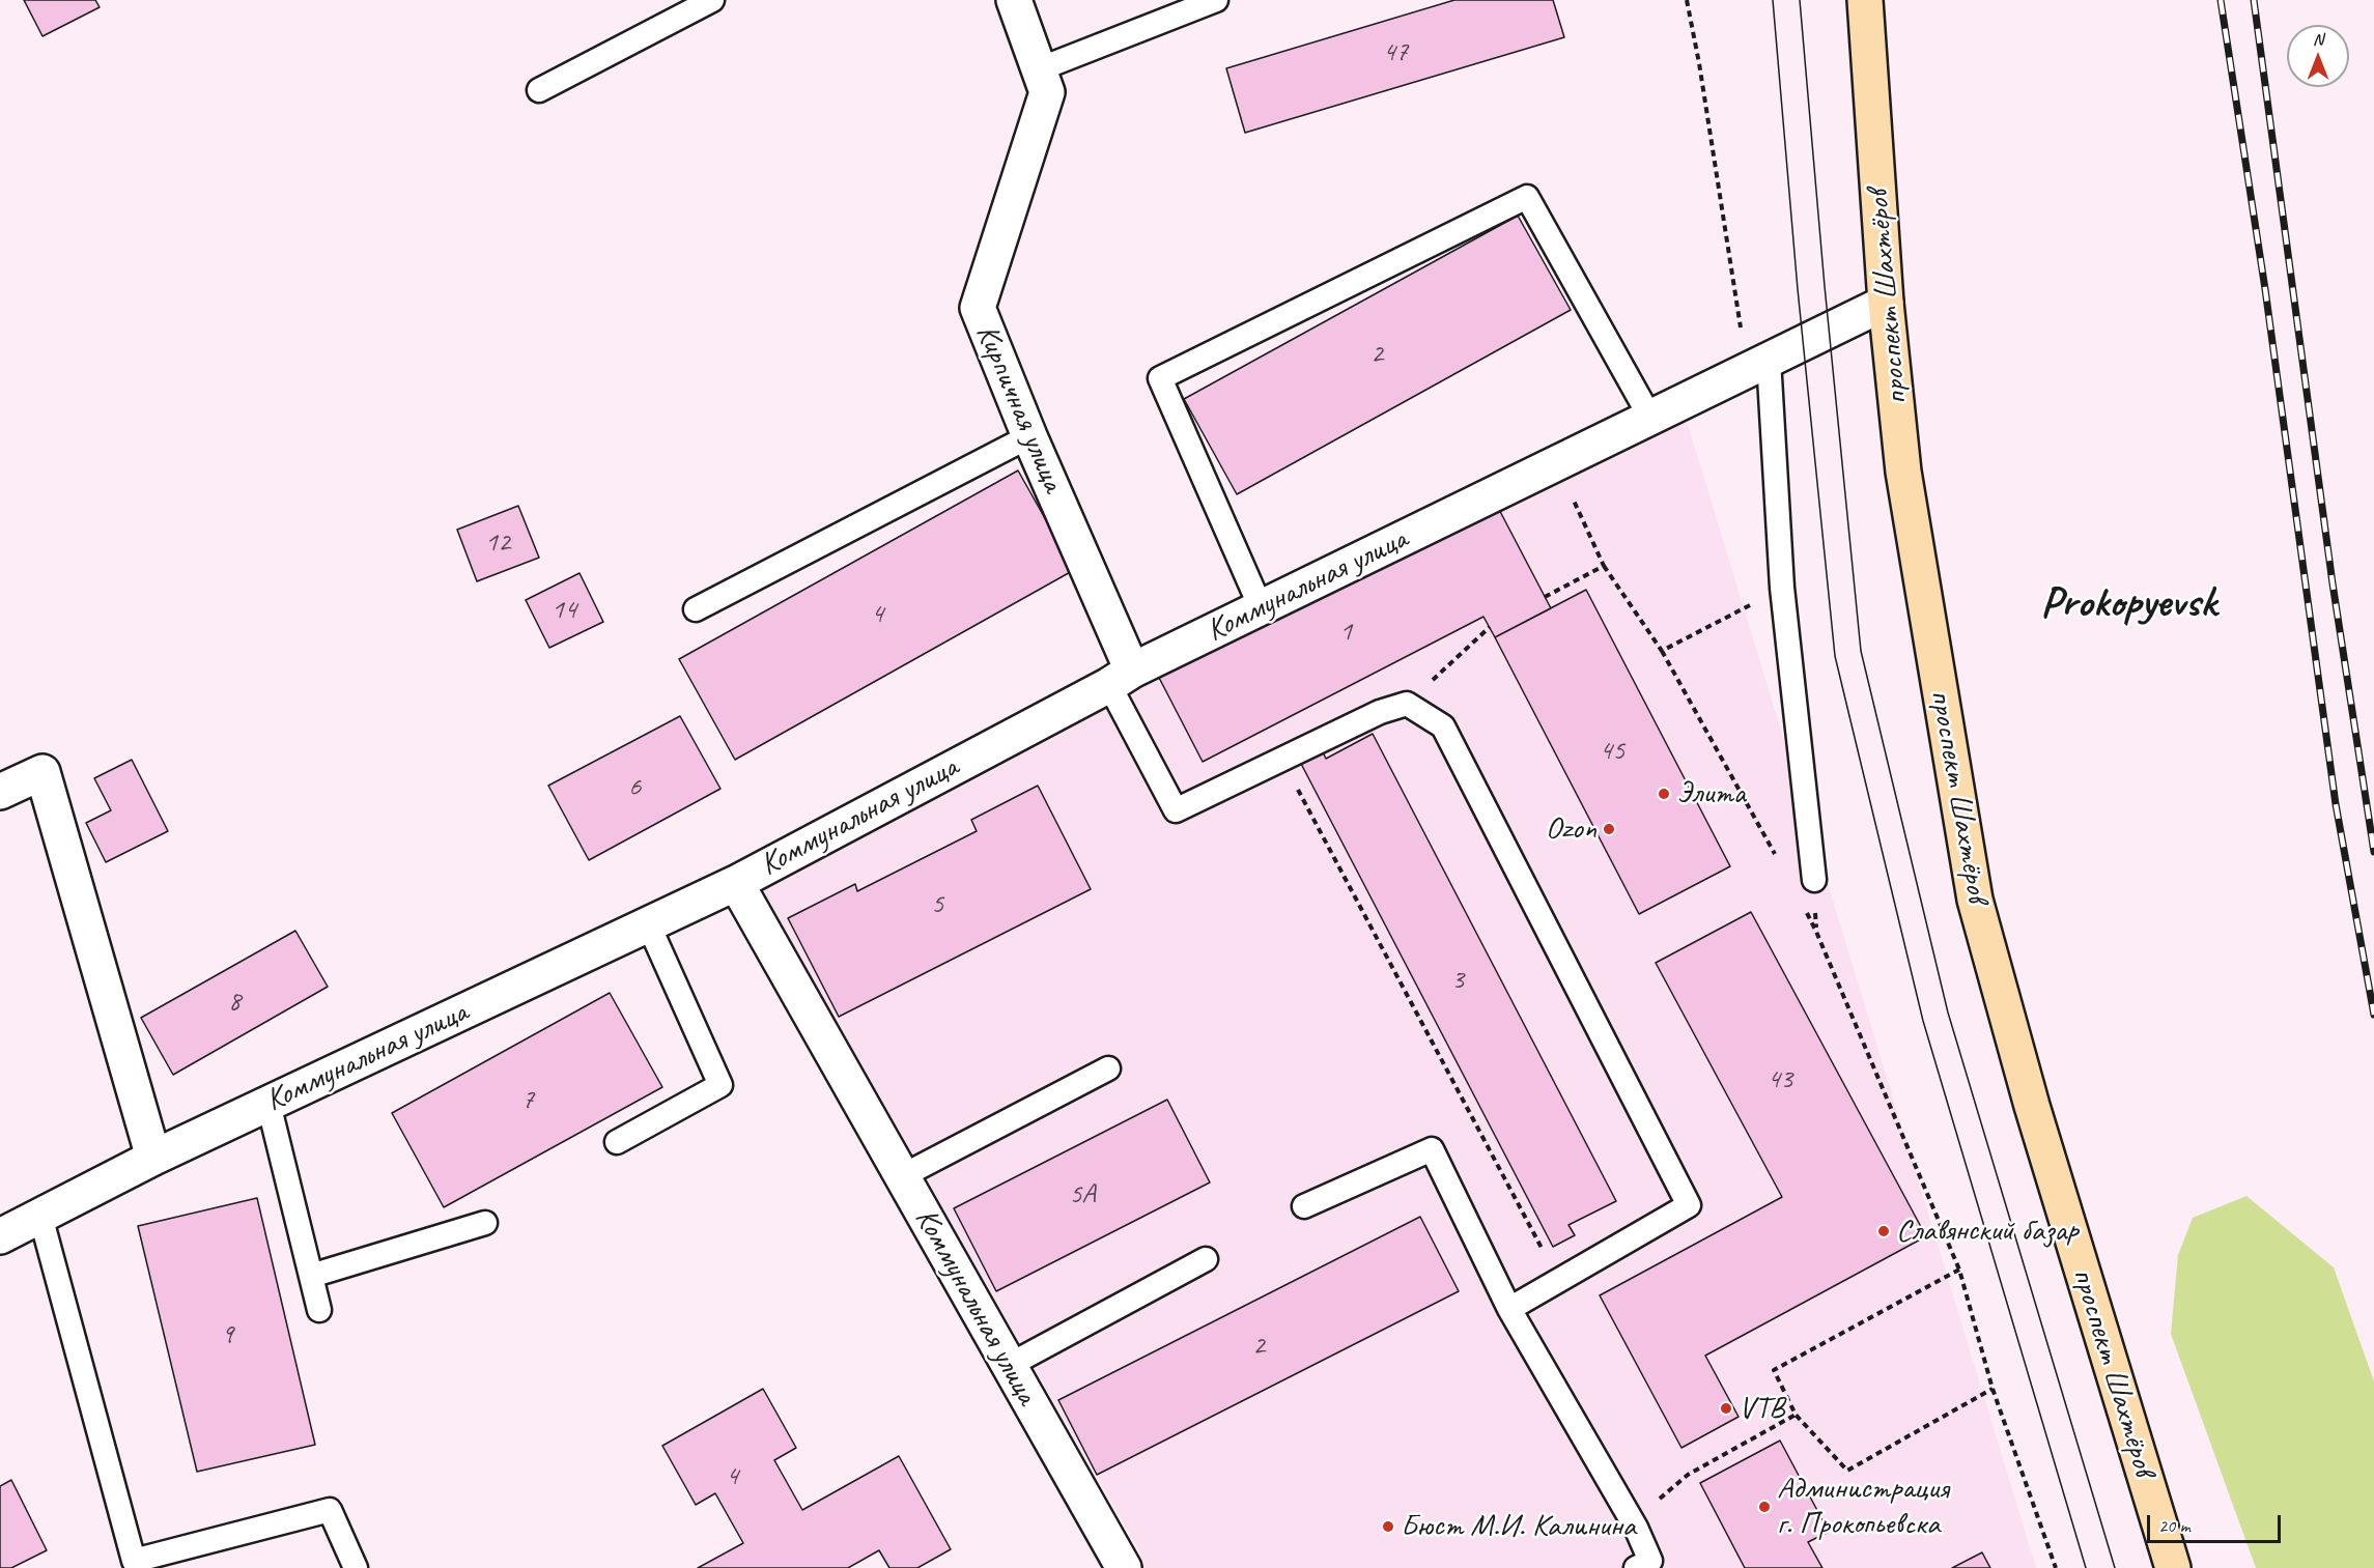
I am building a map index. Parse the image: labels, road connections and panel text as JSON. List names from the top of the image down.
{
  "streets": {
    "main road": ["проспект Шахтёров"],
    "street": ["Кирпичная улица", "Коммунальная улица"]
  },
  "crossings": [
    ["проспект Шахтёров", "Коммунальная улица"],
    ["Кирпичная улица", "Коммунальная улица"]
  ],
  "districts": ["Prokopyevsk"],
  "places": [
    "Элита",
    "Ozon",
    "Славянский базар",
    "VTB",
    "Администрация г. Прокопьевска",
    "Бюст М.И. Калинина"
  ],
  "house_numbers": [
    "47",
    "2",
    "12",
    "14",
    "4",
    "1",
    "45",
    "6",
    "5",
    "3",
    "8",
    "43",
    "7",
    "5А",
    "9",
    "2",
    "4"
  ],
  "scale_bar": "20 m",
  "north": "top"
}
